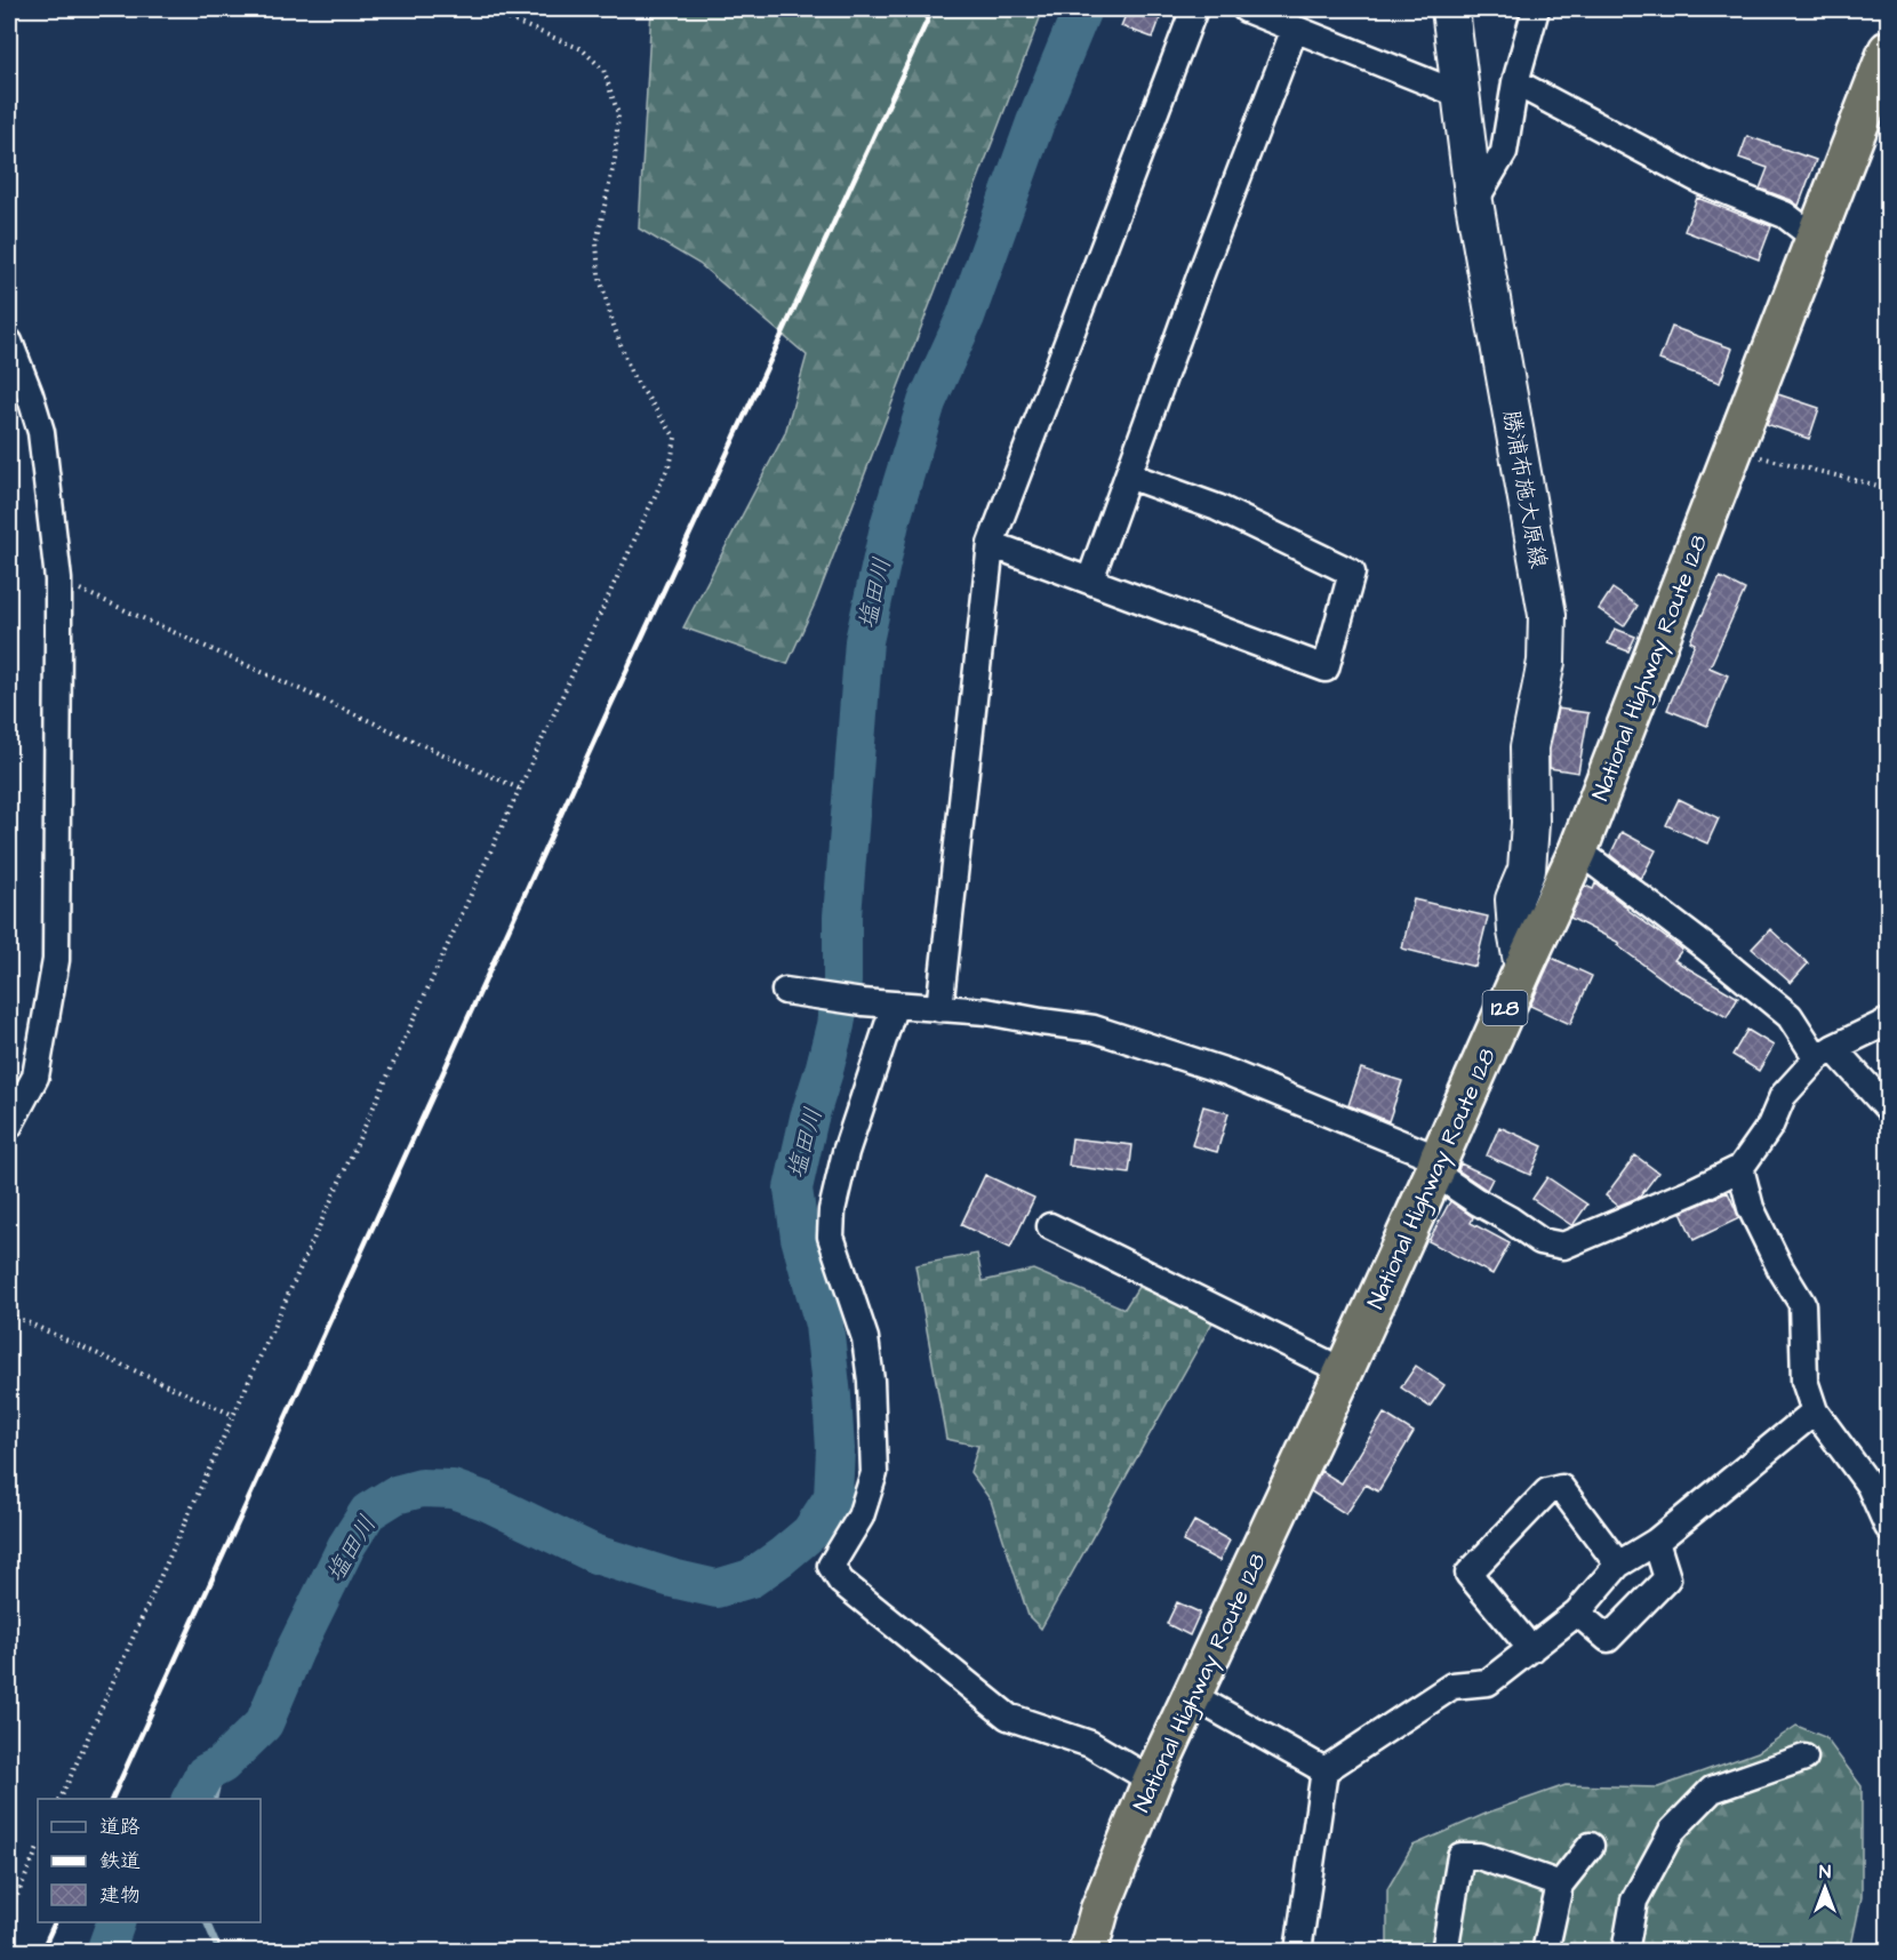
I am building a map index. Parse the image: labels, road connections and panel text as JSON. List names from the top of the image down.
{
  "streets": {
    "highway": ["National Highway Route 128", "128"],
    "main road": ["勝浦布施大原線"]
  },
  "crossings": [
    ["勝浦布施大原線", "National Highway Route 128"]
  ],
  "water": ["塩田川"],
  "legend": ["道路", "鉄道", "建物"],
  "north": "top"
}
